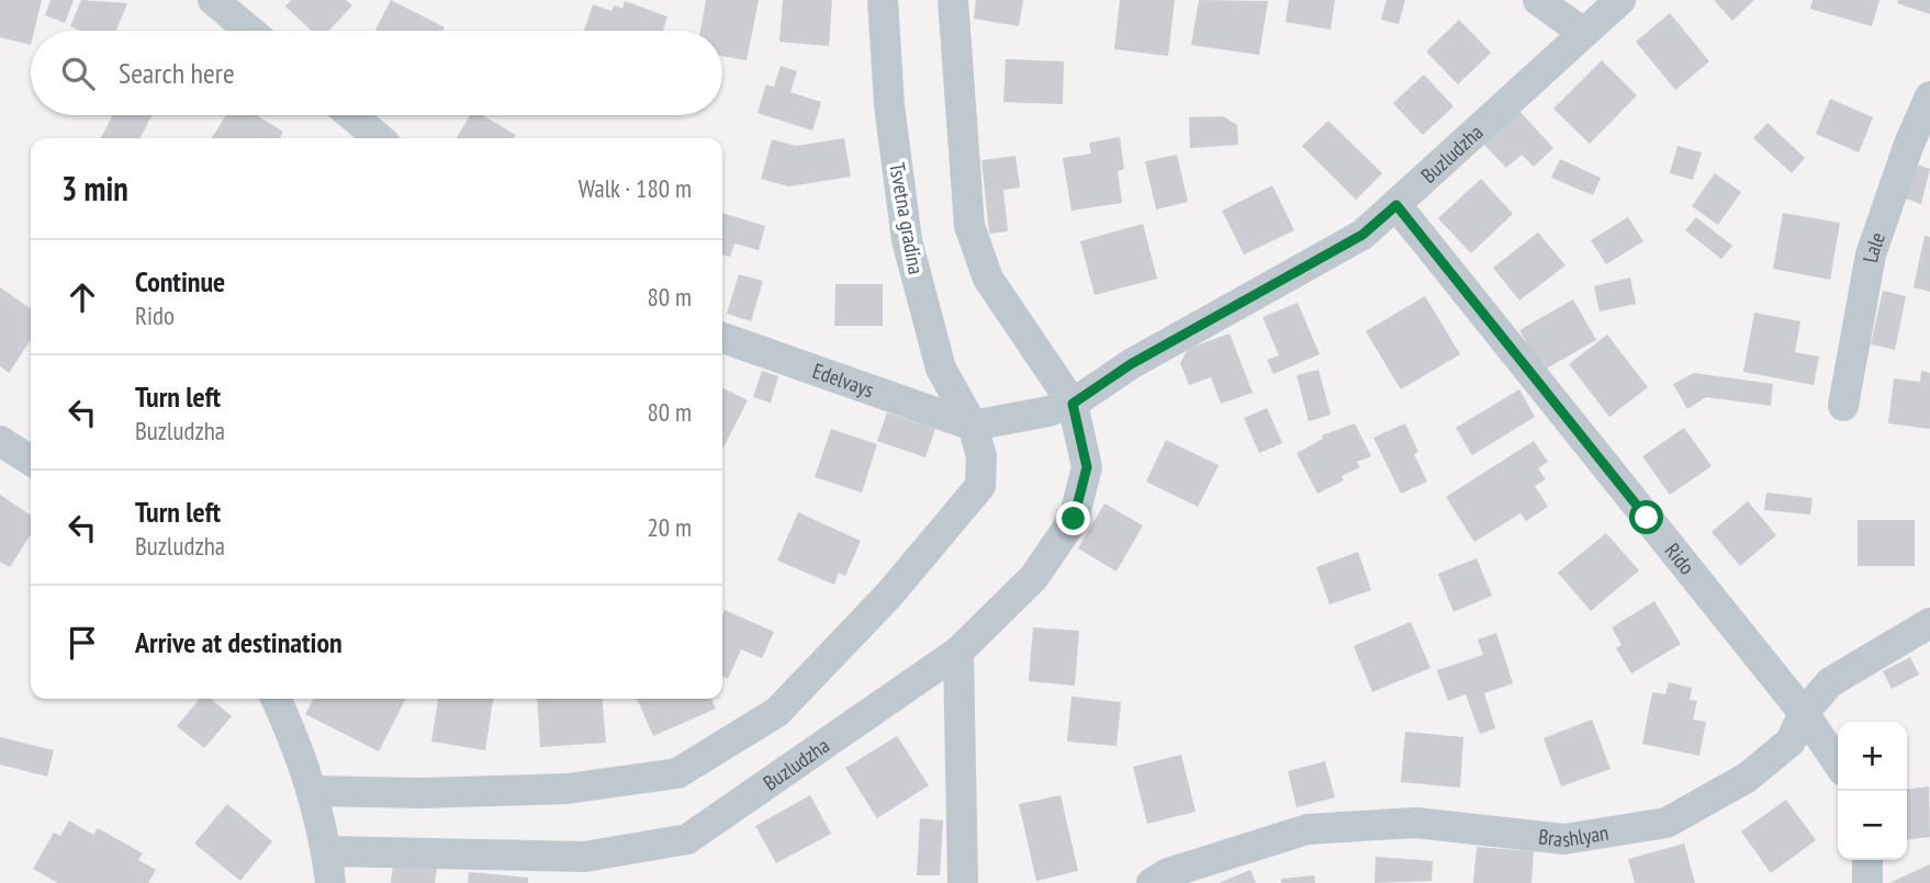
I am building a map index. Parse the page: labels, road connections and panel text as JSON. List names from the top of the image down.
{
  "streets": {
    "street": [
      "Buzludzha",
      "Tsvetna gradina",
      "Lale",
      "Edelvays",
      "Rido",
      "Brashlyan"
    ]
  },
  "crossings": [
    ["Buzludzha", "Tsvetna gradina"],
    ["Buzludzha", "Edelvays"],
    ["Buzludzha", "Rido"],
    ["Tsvetna gradina", "Edelvays"],
    ["Rido", "Brashlyan"]
  ],
  "page": {
    "search": "Search here",
    "heading": ["3 min", "Walk · 180 m"],
    "list": [
      ["Continue", "Rido", "80 m"],
      ["Turn left", "Buzludzha", "80 m"],
      ["Turn left", "Buzludzha", "20 m"],
      "Arrive at destination"
    ],
    "map_buttons": ["+", "−"]
  }
}
